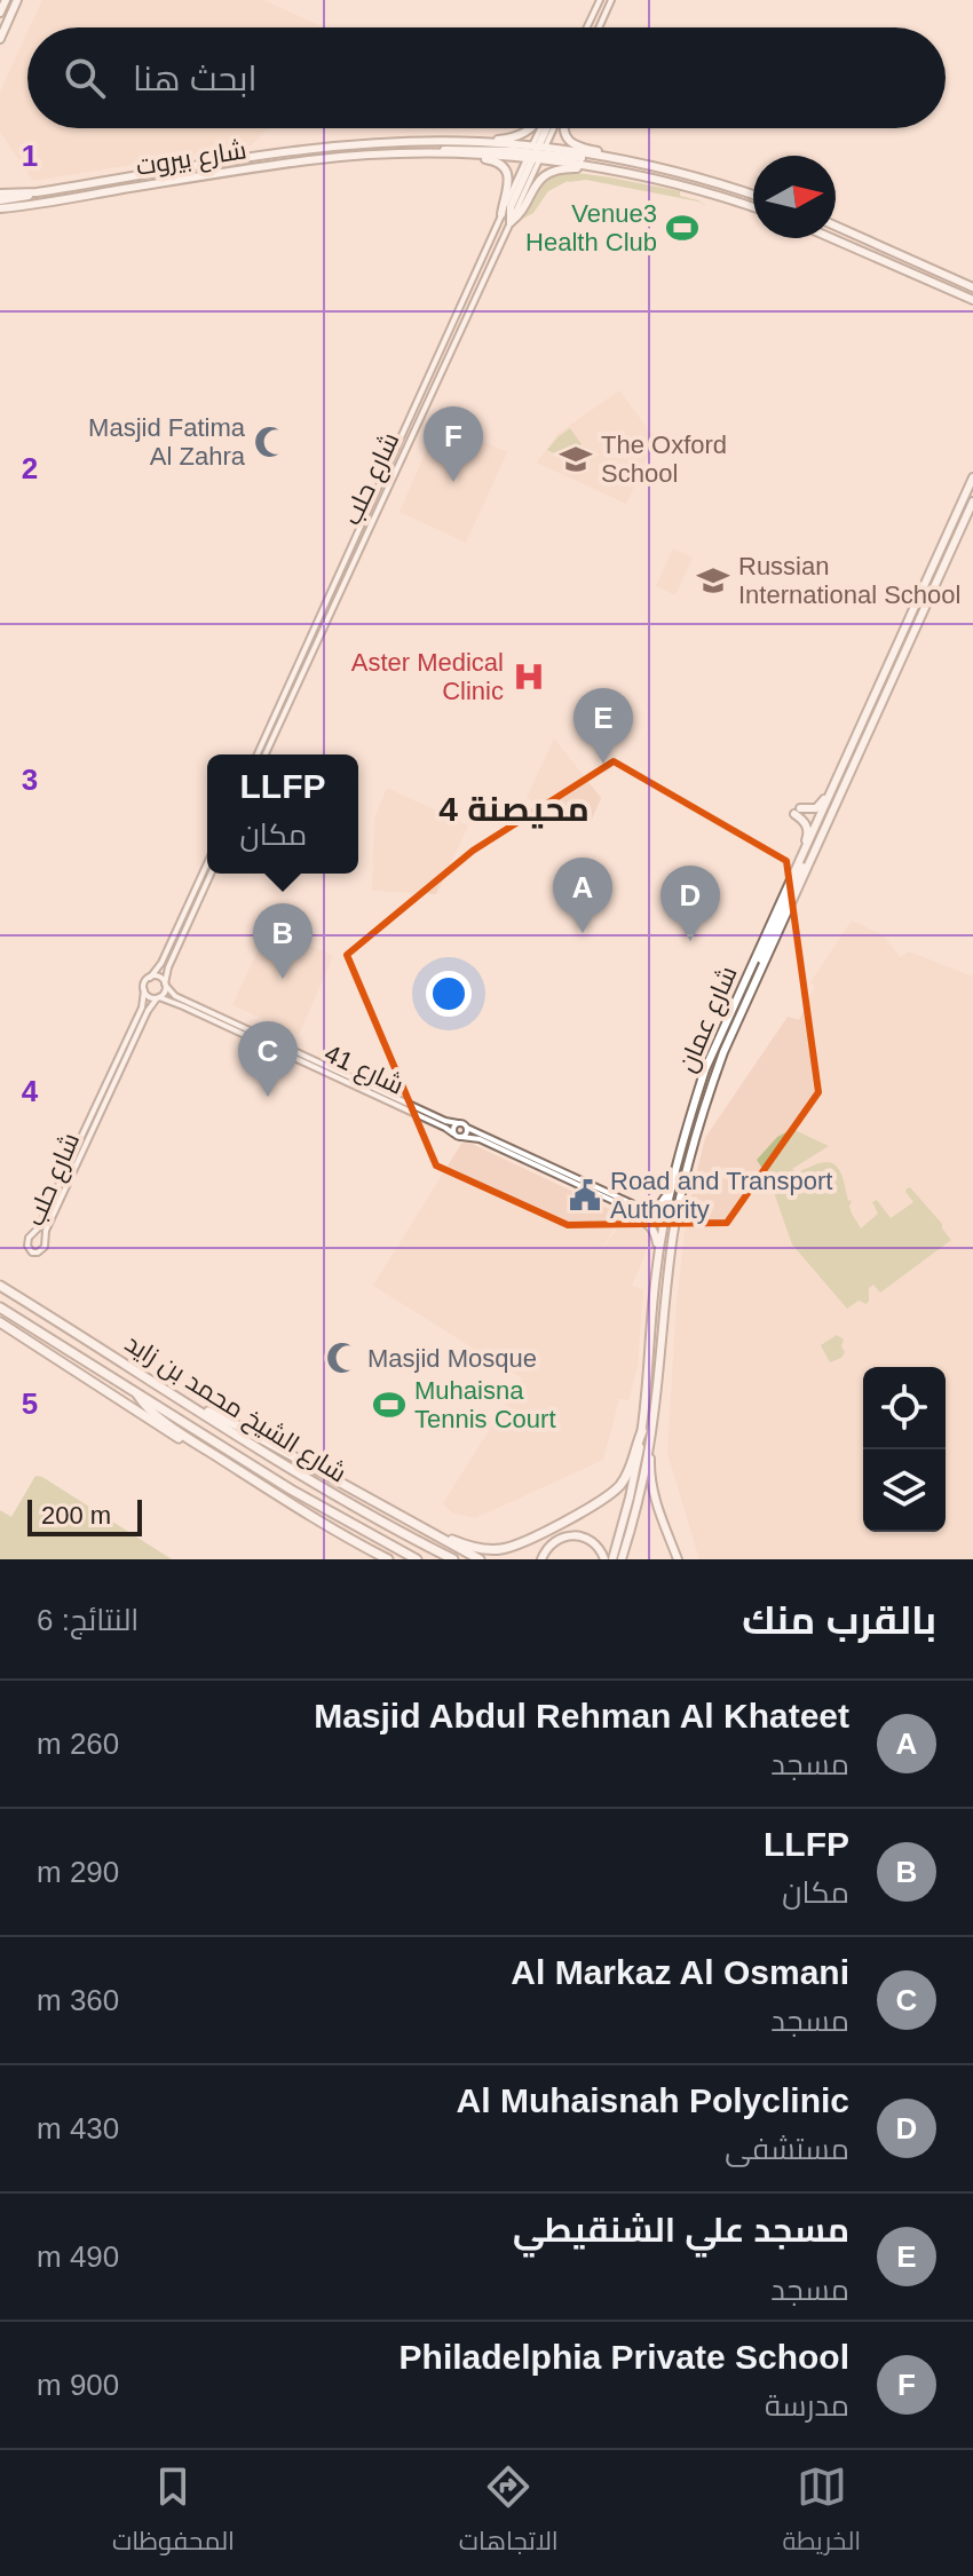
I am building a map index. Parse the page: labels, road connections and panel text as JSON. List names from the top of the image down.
{
  "streets": {
    "highway": ["شارع الشيخ محمد بن زايد"],
    "main road": ["شارع بيروت", "شارع عمان"],
    "street": ["شارع حلب", "شارع 41"]
  },
  "crossings": [
    ["شارع بيروت", "شارع حلب"],
    ["شارع حلب", "شارع 41"]
  ],
  "districts": ["محيصنة 4"],
  "places": {
    "sports": ["Venue3 Health Club", "Muhaisna Tennis Court"],
    "mosque": ["Masjid Fatima Al Zahra", "Masjid Mosque"],
    "school or university": ["The Oxford School", "Russian International School"],
    "hospital": ["Aster Medical Clinic"],
    "public building": ["Road and Transport Authority"]
  },
  "scale_bar": "200 m",
  "north": "right",
  "page": {
    "search": "ابحث هنا",
    "pins": [
      "F",
      "E",
      "A",
      "D",
      "B",
      "C"
    ],
    "popup": ["LLFP", "مكان"],
    "scale": "200 m",
    "heading": ["بالقرب منك", "النتائج: 6"],
    "list": [
      {
        "mark": "A",
        "name": "Masjid Abdul Rehman Al Khateet",
        "note": "مسجد",
        "value": "260 m"
      },
      {
        "mark": "B",
        "name": "LLFP",
        "note": "مكان",
        "value": "290 m"
      },
      {
        "mark": "C",
        "name": "Al Markaz Al Osmani",
        "note": "مسجد",
        "value": "360 m"
      },
      {
        "mark": "D",
        "name": "Al Muhaisnah Polyclinic",
        "note": "مستشفى",
        "value": "430 m"
      },
      {
        "mark": "E",
        "name": "مسجد علي الشنقيطي",
        "note": "مسجد",
        "value": "490 m"
      },
      {
        "mark": "F",
        "name": "Philadelphia Private School",
        "note": "مدرسة",
        "value": "900 m"
      }
    ],
    "nav": ["الخريطة", "الاتجاهات", "المحفوظات"]
  },
  "grid": {
    "rows": [
      "1",
      "2",
      "3",
      "4",
      "5"
    ]
  }
}
